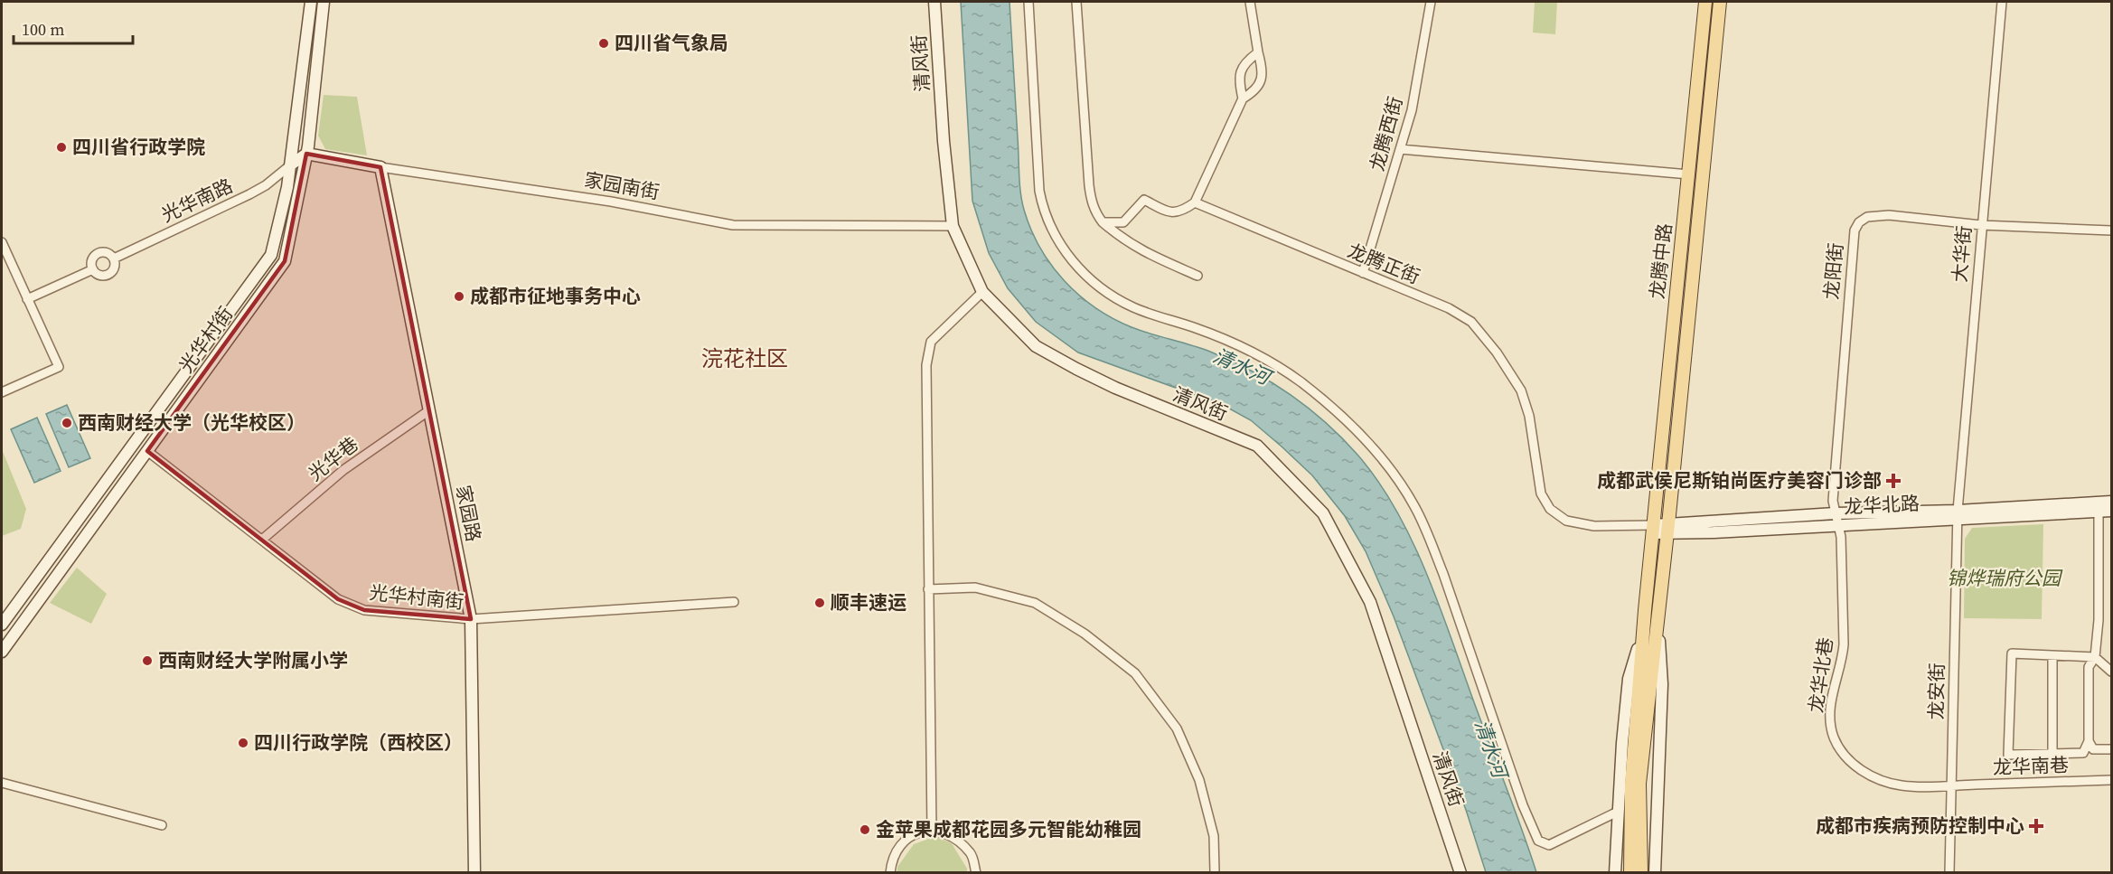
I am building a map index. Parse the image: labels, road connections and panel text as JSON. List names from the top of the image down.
{
  "streets": {
    "main road": ["龙腾中路"],
    "street": [
      "清风街",
      "龙腾西街",
      "家园南街",
      "光华南路",
      "大华街",
      "龙腾正街",
      "龙阳街",
      "光华村街",
      "光华巷",
      "龙华北路",
      "家园路",
      "光华村南街",
      "龙华北巷",
      "龙安街",
      "龙华南巷"
    ]
  },
  "crossings": [
    ["清风街", "家园南街"],
    ["龙腾西街", "龙腾正街"],
    ["家园南街", "光华村街"],
    ["家园南街", "家园路"],
    ["光华南路", "光华村街"],
    ["大华街", "龙阳街"],
    ["大华街", "龙华北路"],
    ["大华街", "龙安街"],
    ["龙腾中路", "龙腾正街"],
    ["龙腾中路", "龙华北路"],
    ["龙腾正街", "龙华北路"],
    ["龙阳街", "龙华北路"],
    ["龙阳街", "龙华北巷"],
    ["光华村街", "光华村南街"],
    ["光华巷", "家园路"],
    ["光华巷", "光华村南街"],
    ["龙华北路", "龙华北巷"],
    ["龙华北路", "龙安街"],
    ["家园路", "光华村南街"],
    ["龙华北巷", "龙安街"],
    ["龙华北巷", "龙华南巷"],
    ["龙安街", "龙华南巷"]
  ],
  "districts": ["浣花社区"],
  "water": ["清水河"],
  "parks": ["锦烨瑞府公园"],
  "places": {
    "other": [
      "四川省气象局",
      "四川省行政学院",
      "成都市征地事务中心",
      "西南财经大学（光华校区）",
      "顺丰速运",
      "西南财经大学附属小学",
      "四川行政学院（西校区）",
      "金苹果成都花园多元智能幼稚园"
    ],
    "health": ["成都武侯尼斯铂尚医疗美容门诊部", "成都市疾病预防控制中心"]
  },
  "scale_bar": "100 m"
}
